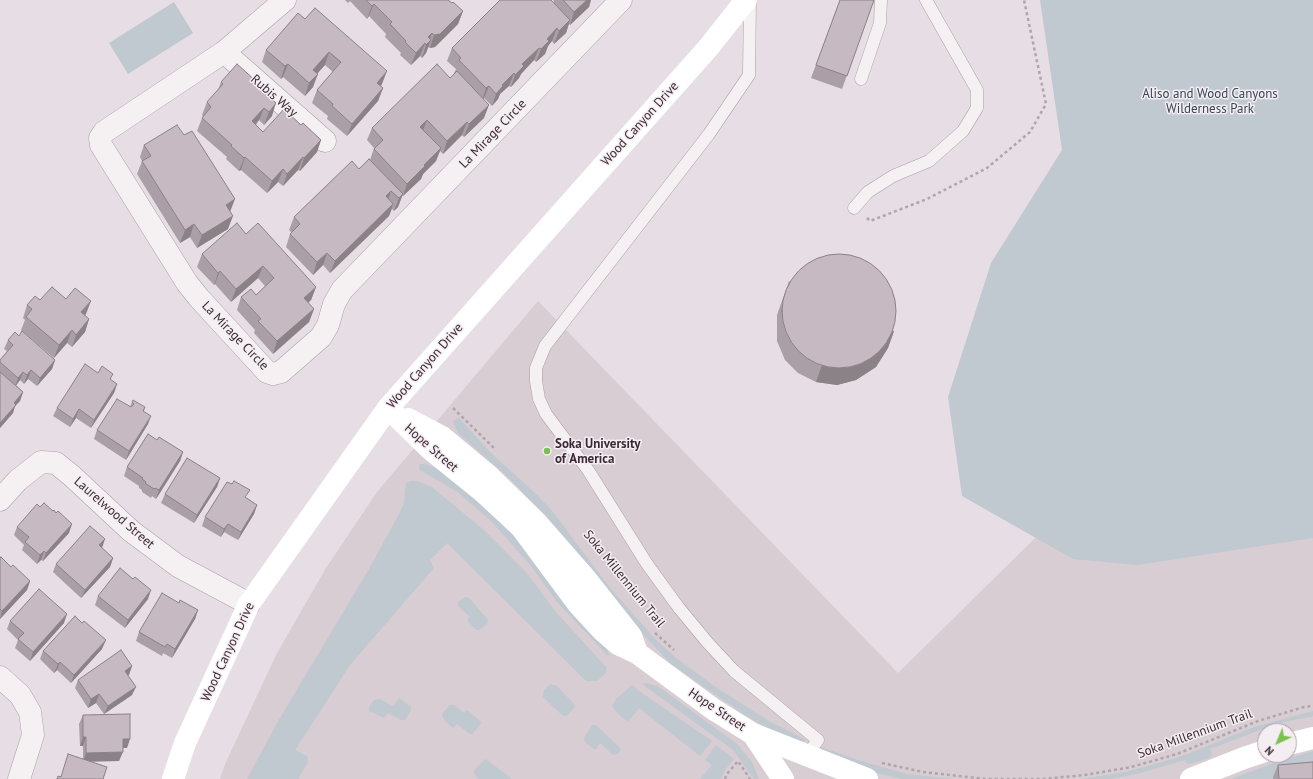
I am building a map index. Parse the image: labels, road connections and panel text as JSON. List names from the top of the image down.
{
  "streets": {
    "main road": ["Wood Canyon Drive", "Hope Street"],
    "street": ["Rubis Way", "La Mirage Circle", "Laurelwood Street"],
    "path": ["Soka Millennium Trail"]
  },
  "crossings": [
    ["Rubis Way", "La Mirage Circle"],
    ["Wood Canyon Drive", "Hope Street"],
    ["Wood Canyon Drive", "Laurelwood Street"]
  ],
  "parks": ["Aliso and Wood Canyons Wilderness Park"],
  "places": ["Soka University of America"],
  "north": "bottom left"
}
